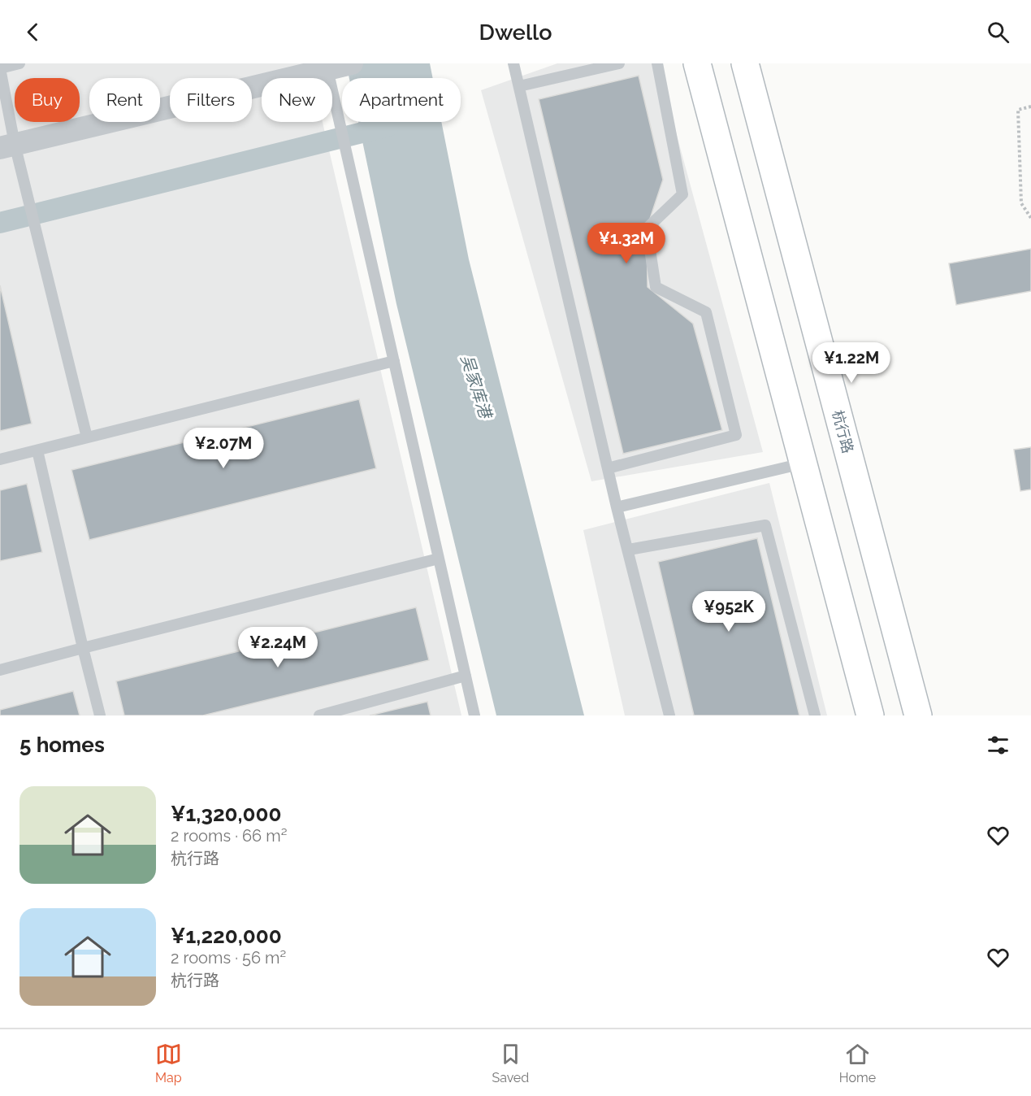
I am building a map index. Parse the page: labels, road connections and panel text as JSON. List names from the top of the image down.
{
  "streets": {
    "main road": ["杭行路"]
  },
  "water": ["吴家库港"],
  "page": {
    "header": "Dwello",
    "chip": [
      "Buy",
      "Rent",
      "Filters",
      "New",
      "Apartment"
    ],
    "price": [
      "¥1.32M",
      "¥1.22M",
      "¥2.07M",
      "¥952K",
      "¥2.24M"
    ],
    "heading": "5 homes",
    "list": [
      {
        "name": "¥1,320,000",
        "note": "2 rooms · 66 m² · 杭行路"
      },
      {
        "name": "¥1,220,000",
        "note": "2 rooms · 56 m² · 杭行路"
      }
    ],
    "tabs": ["Map", "Saved", "Home"]
  }
}
